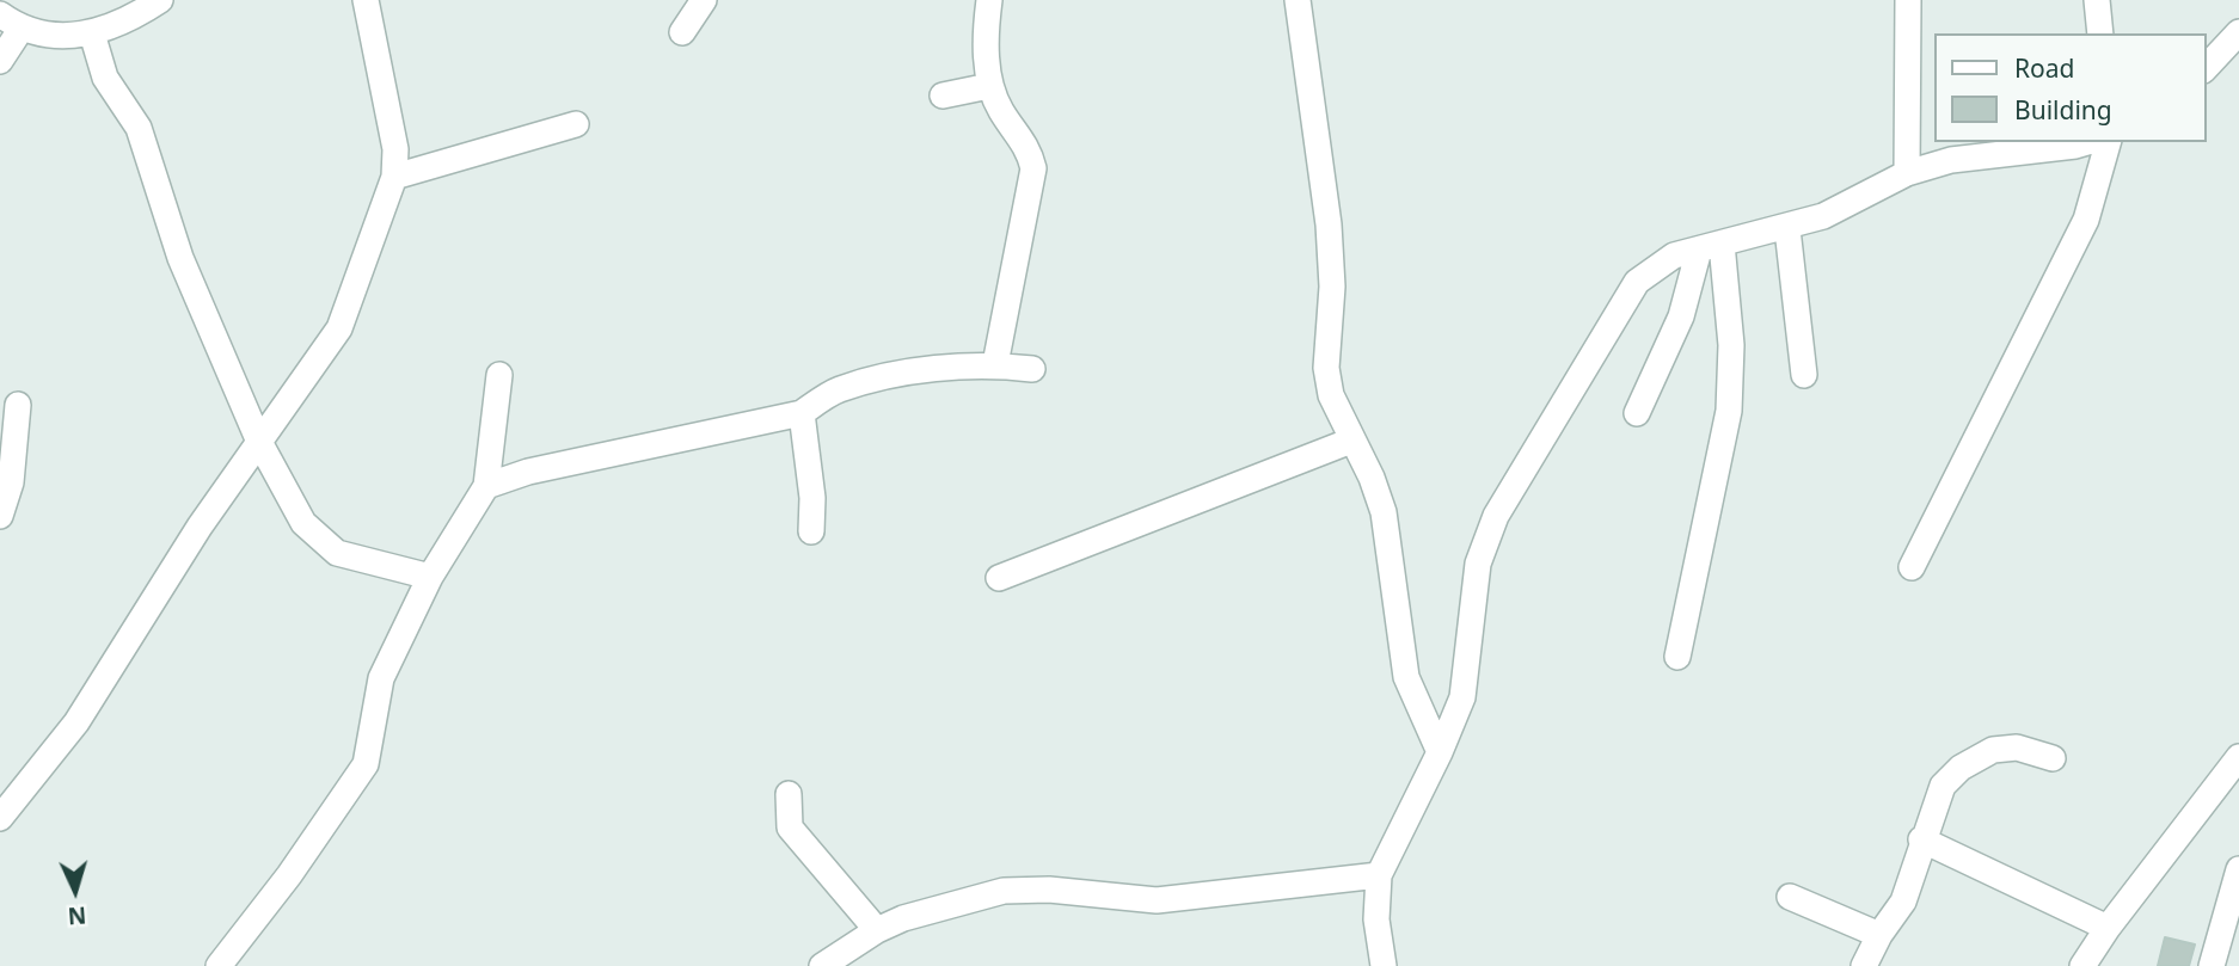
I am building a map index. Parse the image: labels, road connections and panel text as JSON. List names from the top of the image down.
{
  "legend": ["Road", "Building"],
  "north": "bottom"
}
